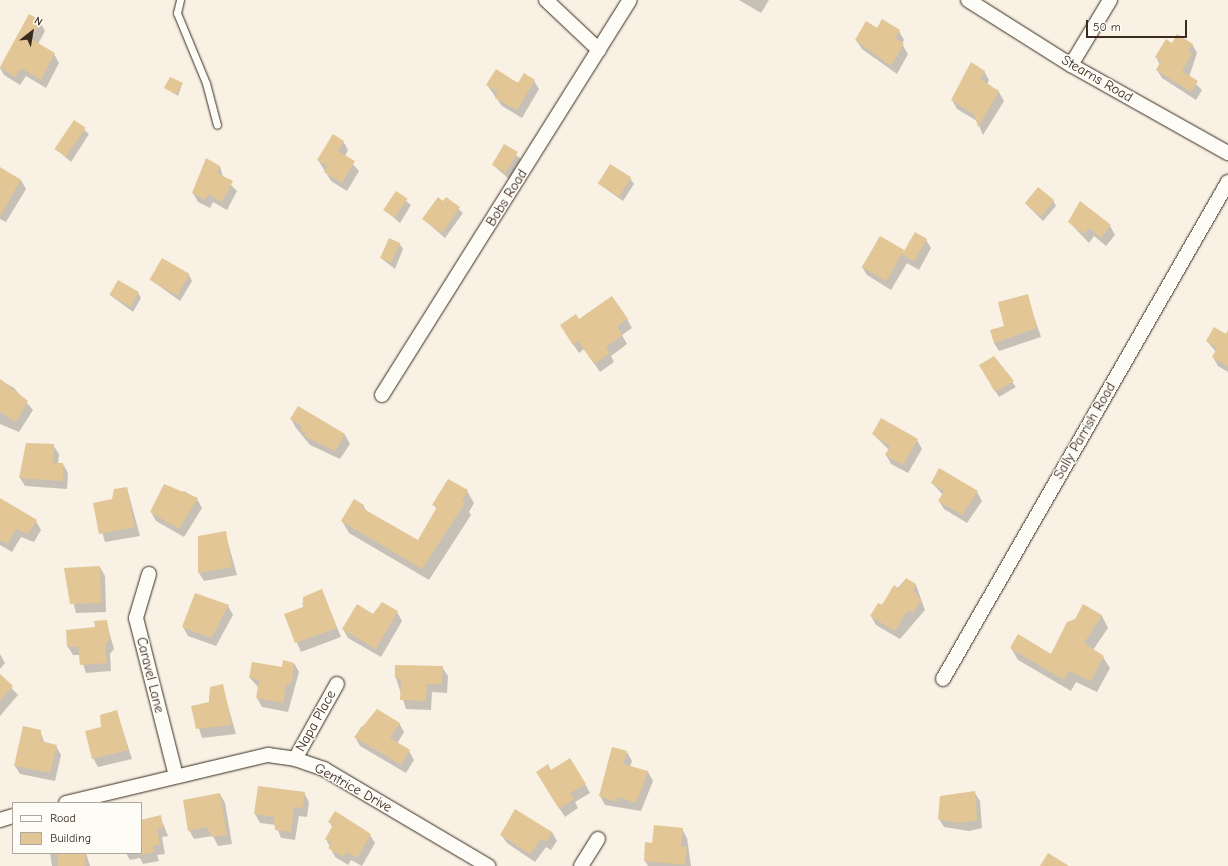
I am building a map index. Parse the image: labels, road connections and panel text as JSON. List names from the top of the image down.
{
  "streets": {
    "street": [
      "Stearns Road",
      "Bobs Road",
      "Sally Parrish Road",
      "Caravel Lane",
      "Napa Place",
      "Gentrice Drive"
    ]
  },
  "crossings": [
    ["Caravel Lane", "Gentrice Drive"],
    ["Napa Place", "Gentrice Drive"]
  ],
  "legend": ["Road", "Building"],
  "scale_bar": "50 m",
  "north": "top right"
}
